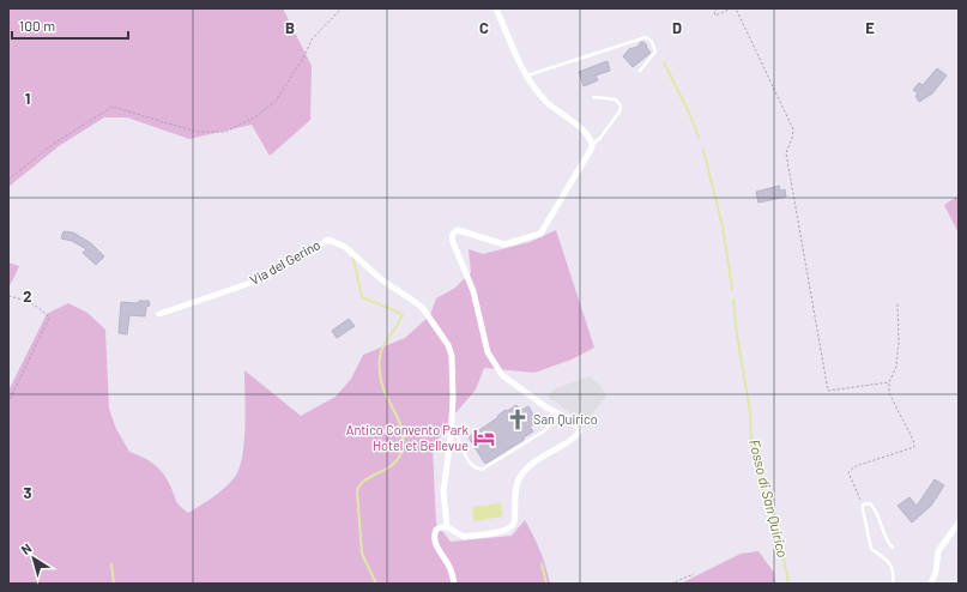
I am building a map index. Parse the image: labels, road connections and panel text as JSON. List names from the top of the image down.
{
  "streets": {
    "street": ["Via del Gerino"]
  },
  "water": ["Fosso di San Quirico"],
  "places": {
    "church": ["San Quirico"],
    "hotel": ["Antico Convento Park Hotel et Bellevue"]
  },
  "scale_bar": "100 m",
  "north": "top left",
  "grid": {
    "columns": [
      "B",
      "C",
      "D",
      "E"
    ],
    "rows": ["1", "2", "3"]
  }
}
